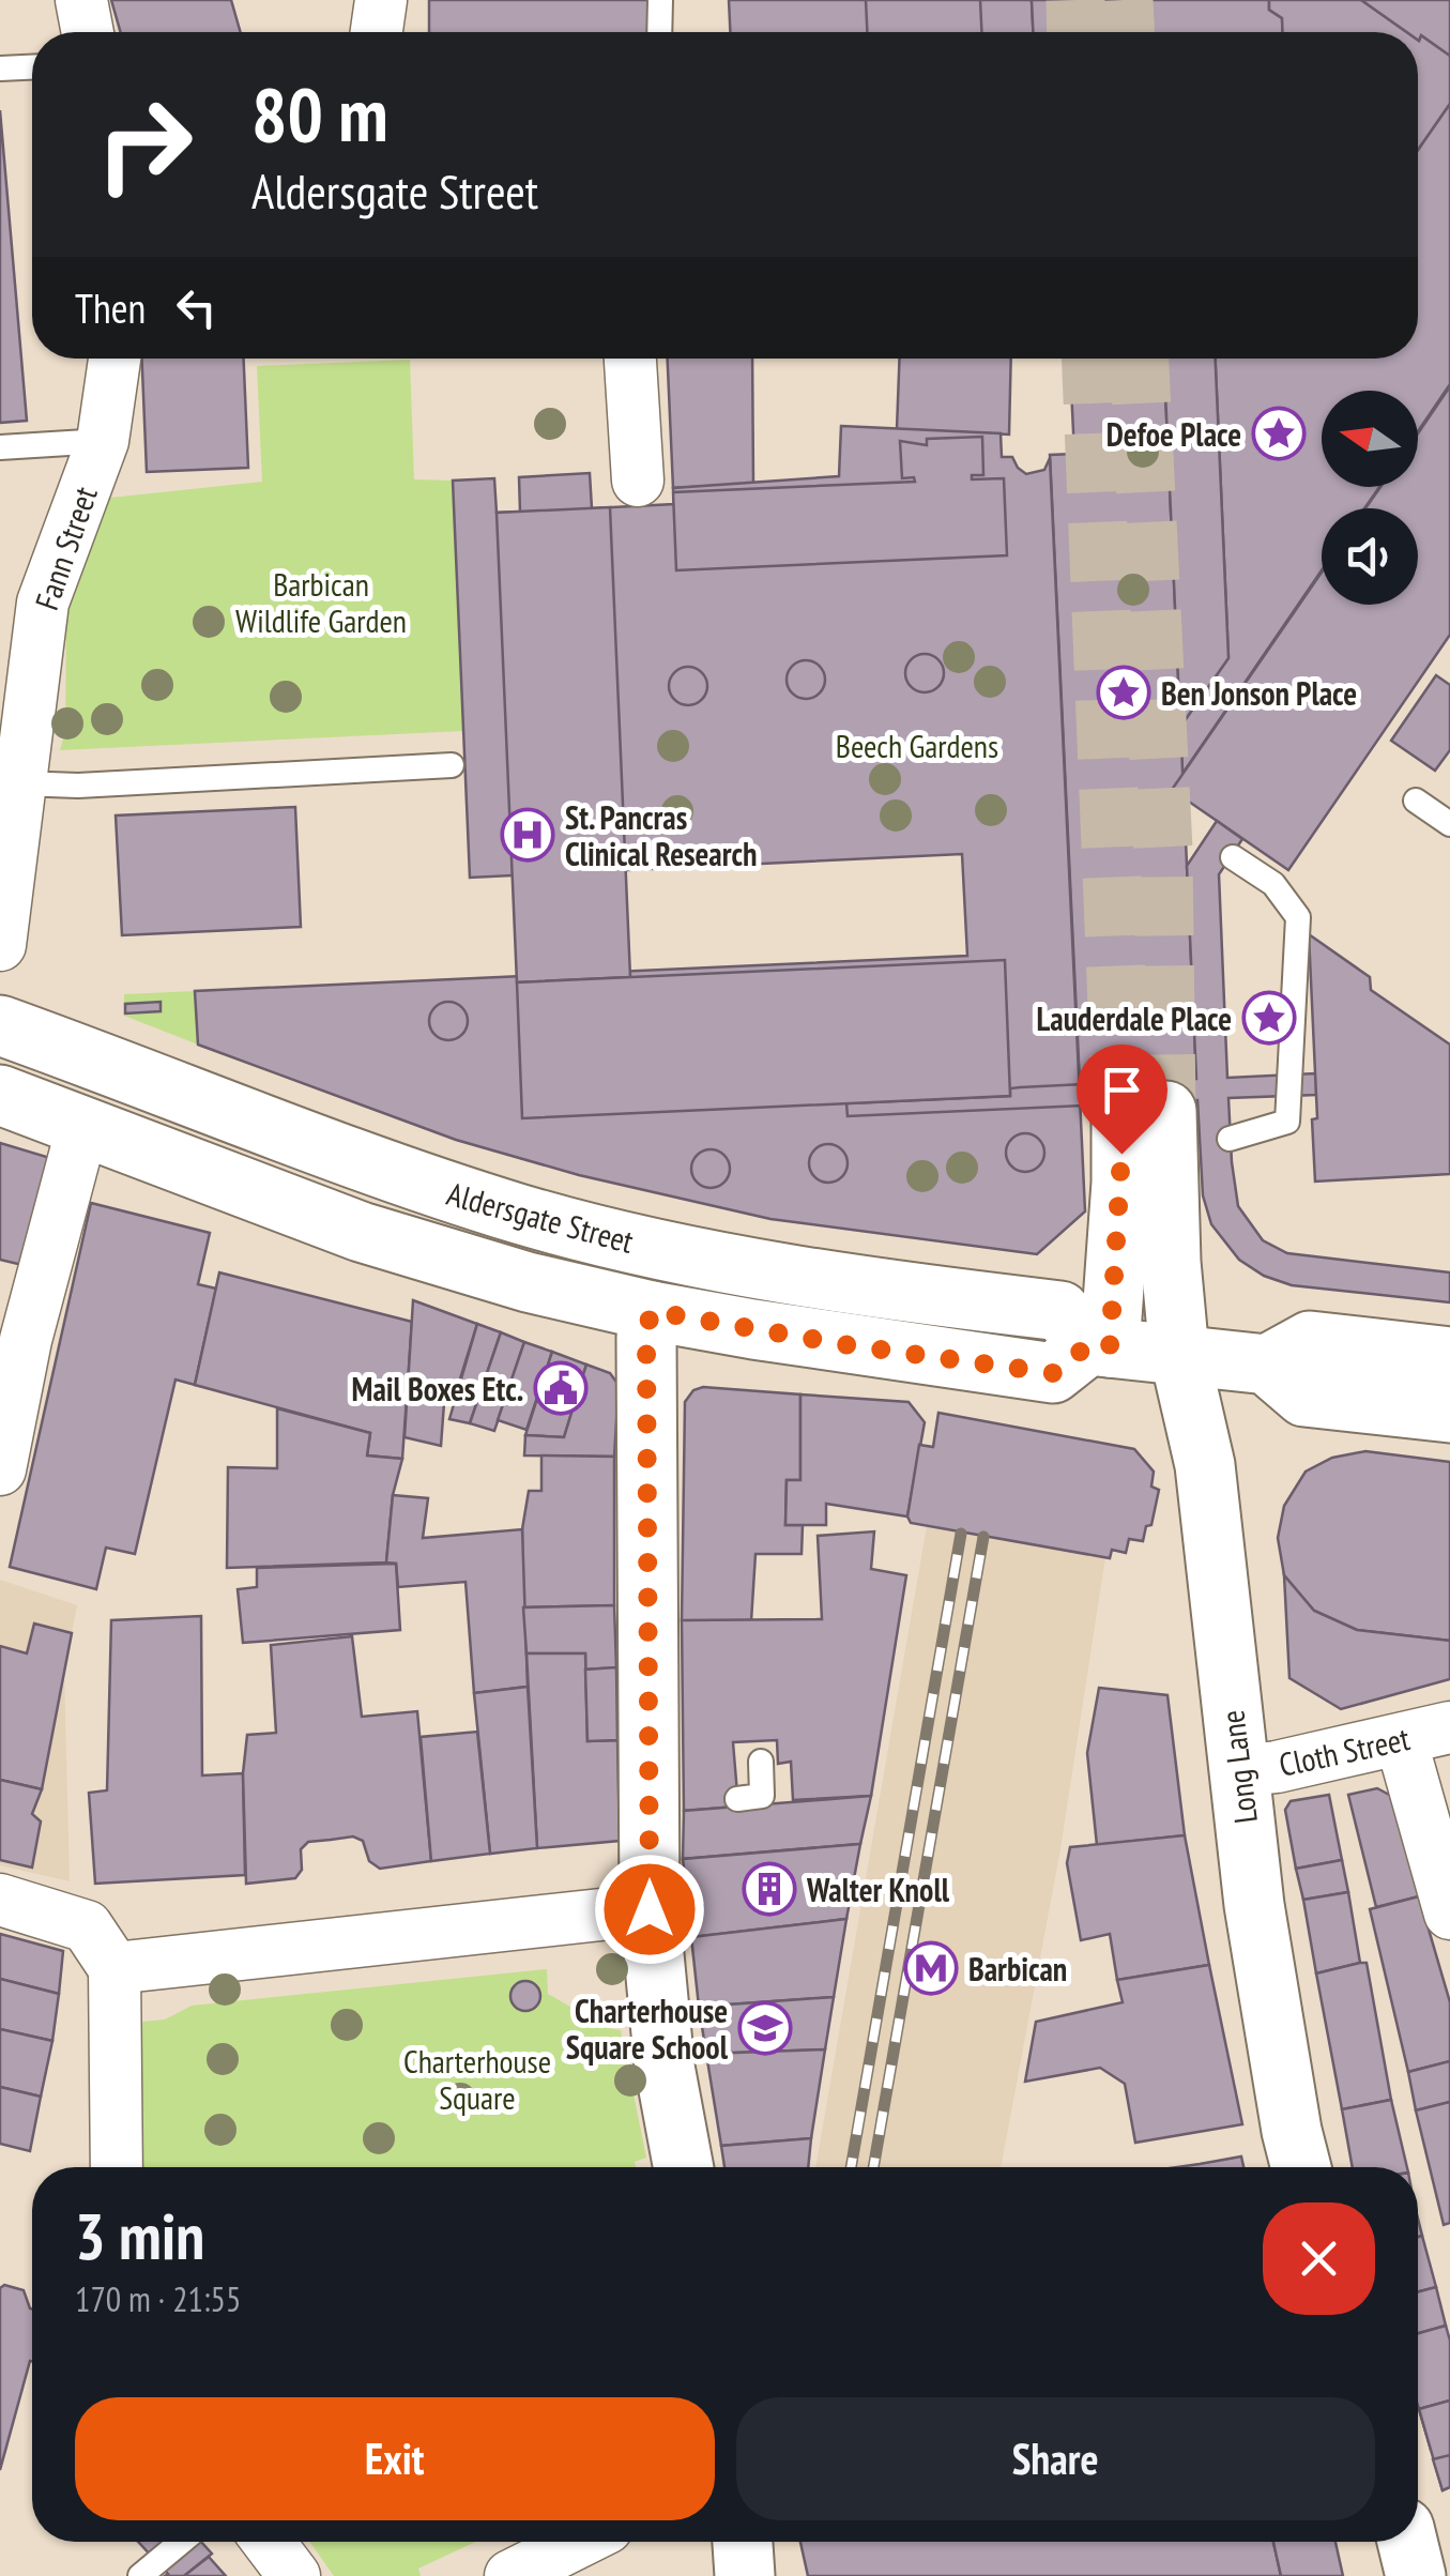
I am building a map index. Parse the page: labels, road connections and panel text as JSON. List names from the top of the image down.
{
  "streets": {
    "main road": ["Aldersgate Street", "Long Lane"],
    "street": ["Fann Street", "Cloth Street"]
  },
  "crossings": [
    ["Aldersgate Street", "Long Lane"],
    ["Cloth Street", "Long Lane"]
  ],
  "parks": ["Barbican Wildlife Garden", "Beech Gardens", "Charterhouse Square"],
  "places": {
    "place": ["Defoe Place", "Ben Jonson Place", "Lauderdale Place"],
    "hospital": ["St. Pancras Clinical Research"],
    "public building": ["Mail Boxes Etc."],
    "building": ["Walter Knoll"],
    "metro station": ["Barbican"],
    "school or university": ["Charterhouse Square School"]
  },
  "north": "left",
  "page": {
    "turn": ["80 m", "Aldersgate Street"],
    "then": "Then",
    "heading": ["3 min", "170 m · 21:55"],
    "buttons": ["Exit", "Share"]
  }
}
